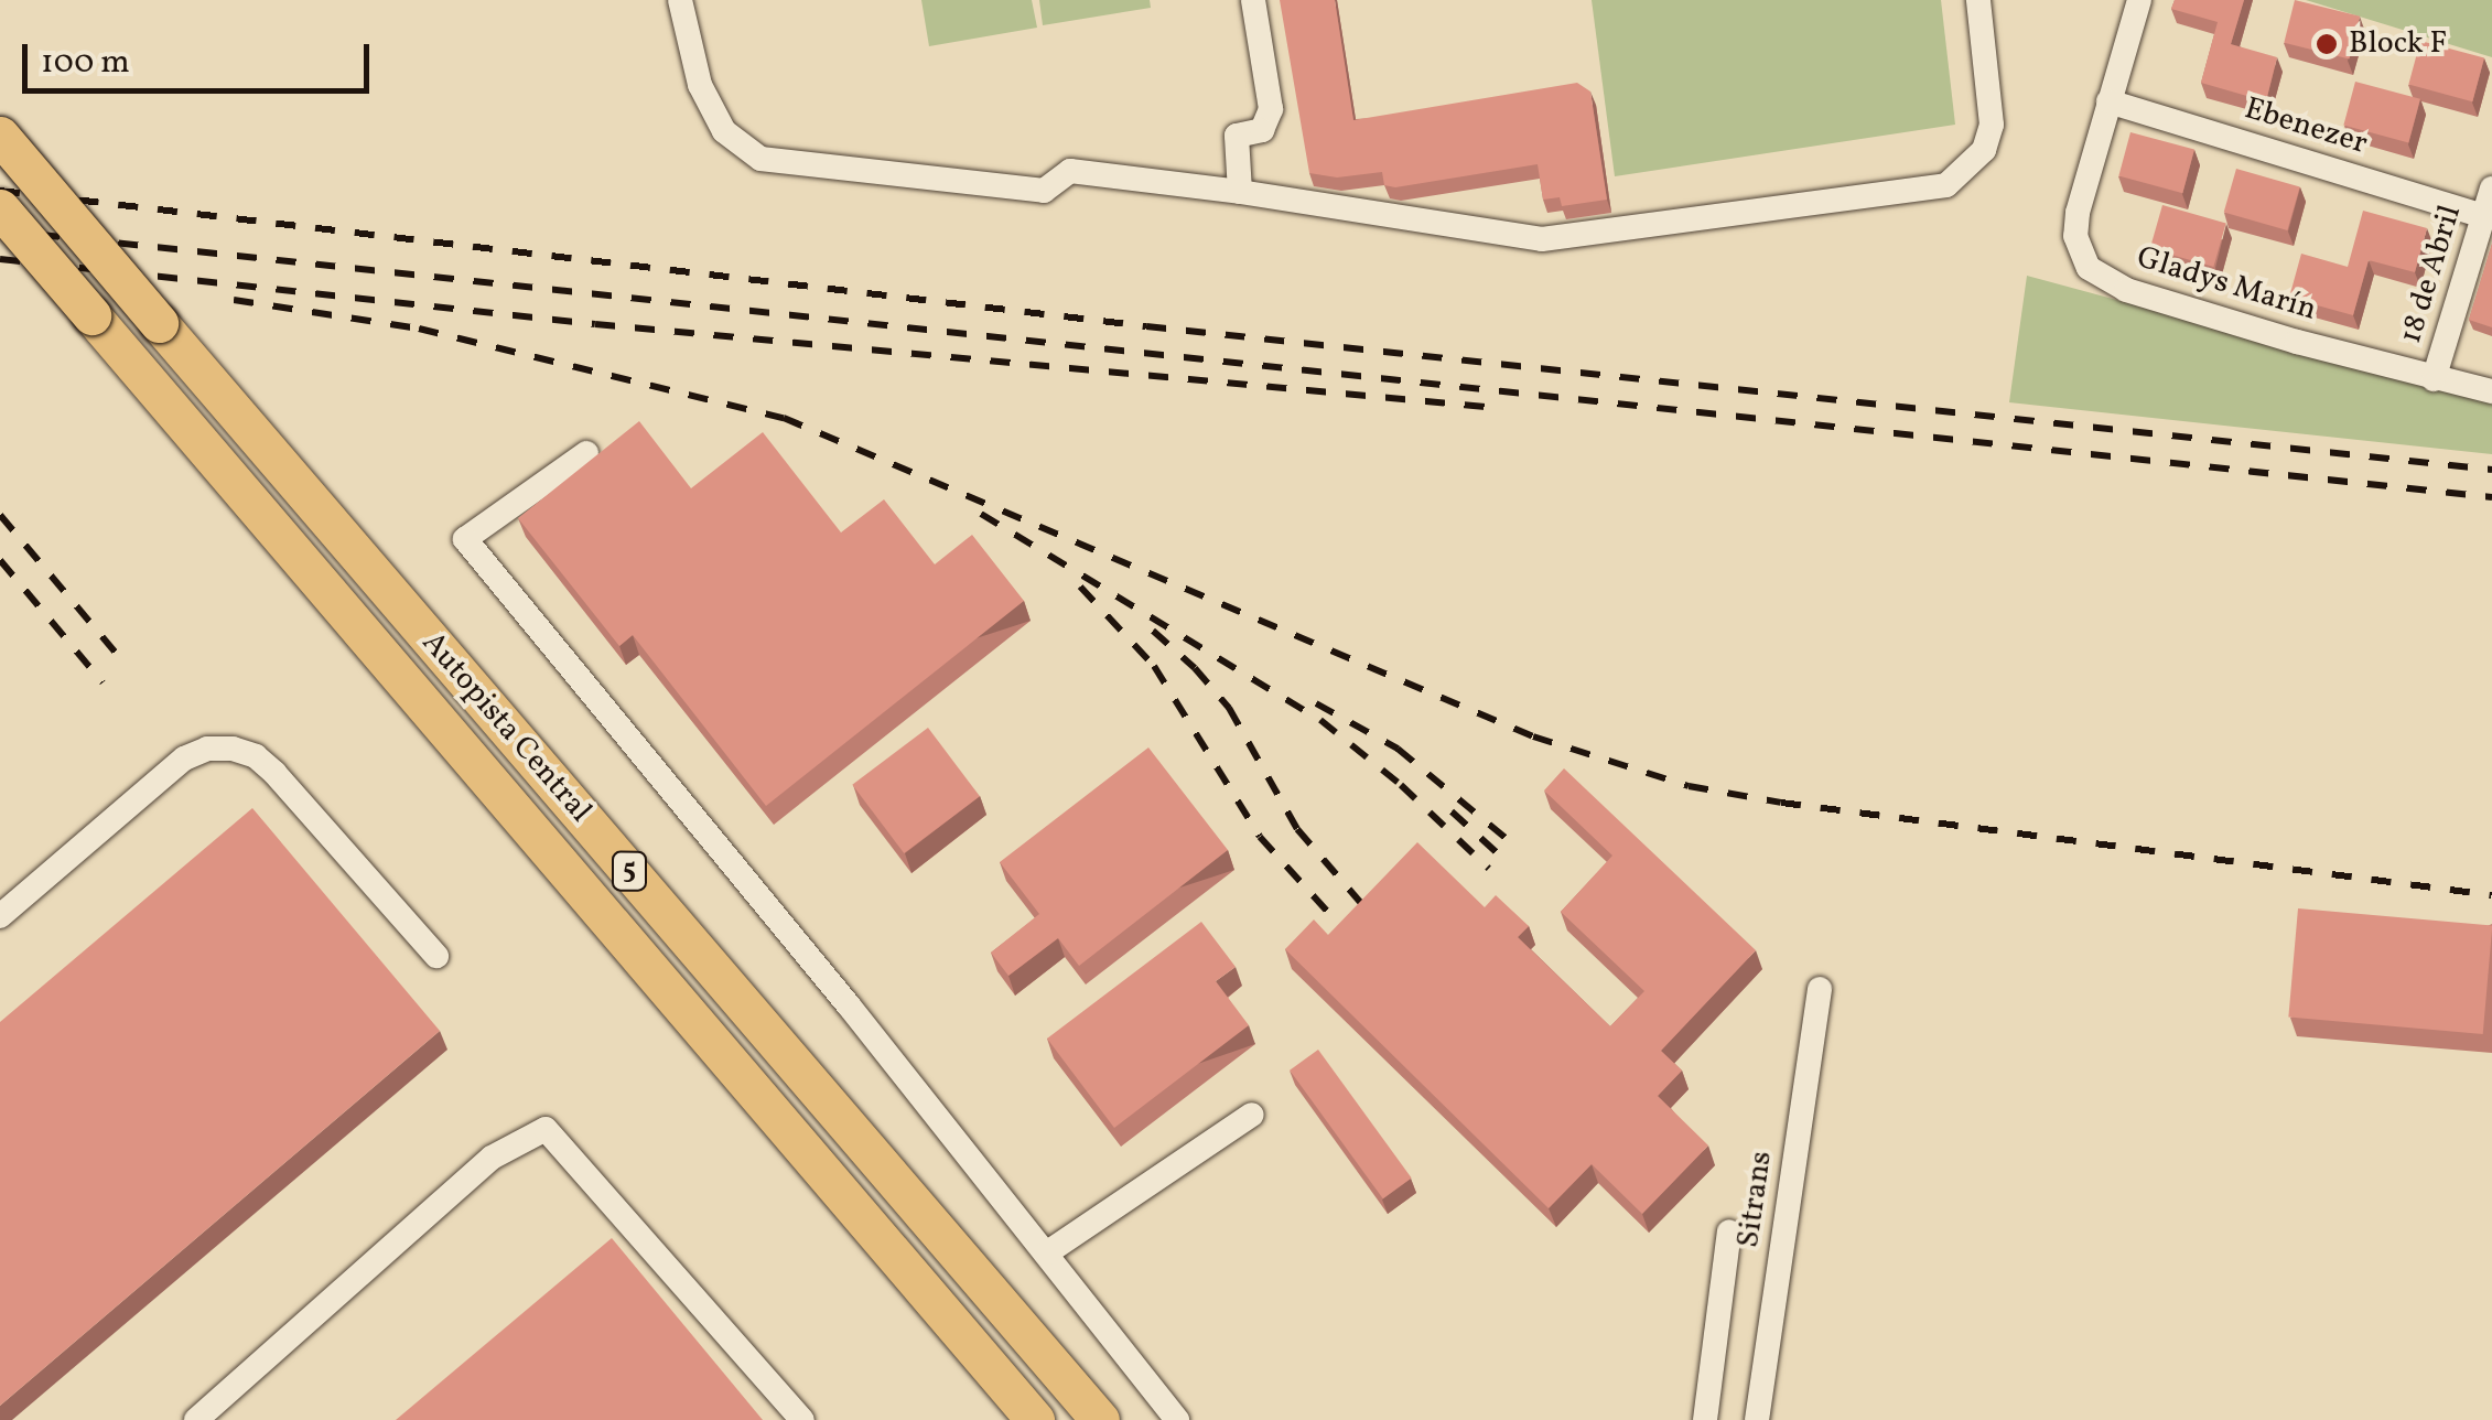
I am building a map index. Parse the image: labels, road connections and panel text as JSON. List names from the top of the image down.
{
  "streets": {
    "highway": ["Autopista Central", "5"],
    "street": [
      "Ebenezer",
      "18 de Abril",
      "Gladys Marín",
      "Sitrans"
    ]
  },
  "crossings": [
    ["Ebenezer", "18 de Abril"],
    ["Ebenezer", "Gladys Marín"],
    ["18 de Abril", "Gladys Marín"]
  ],
  "places": ["Block F"],
  "scale_bar": "100 m"
}
